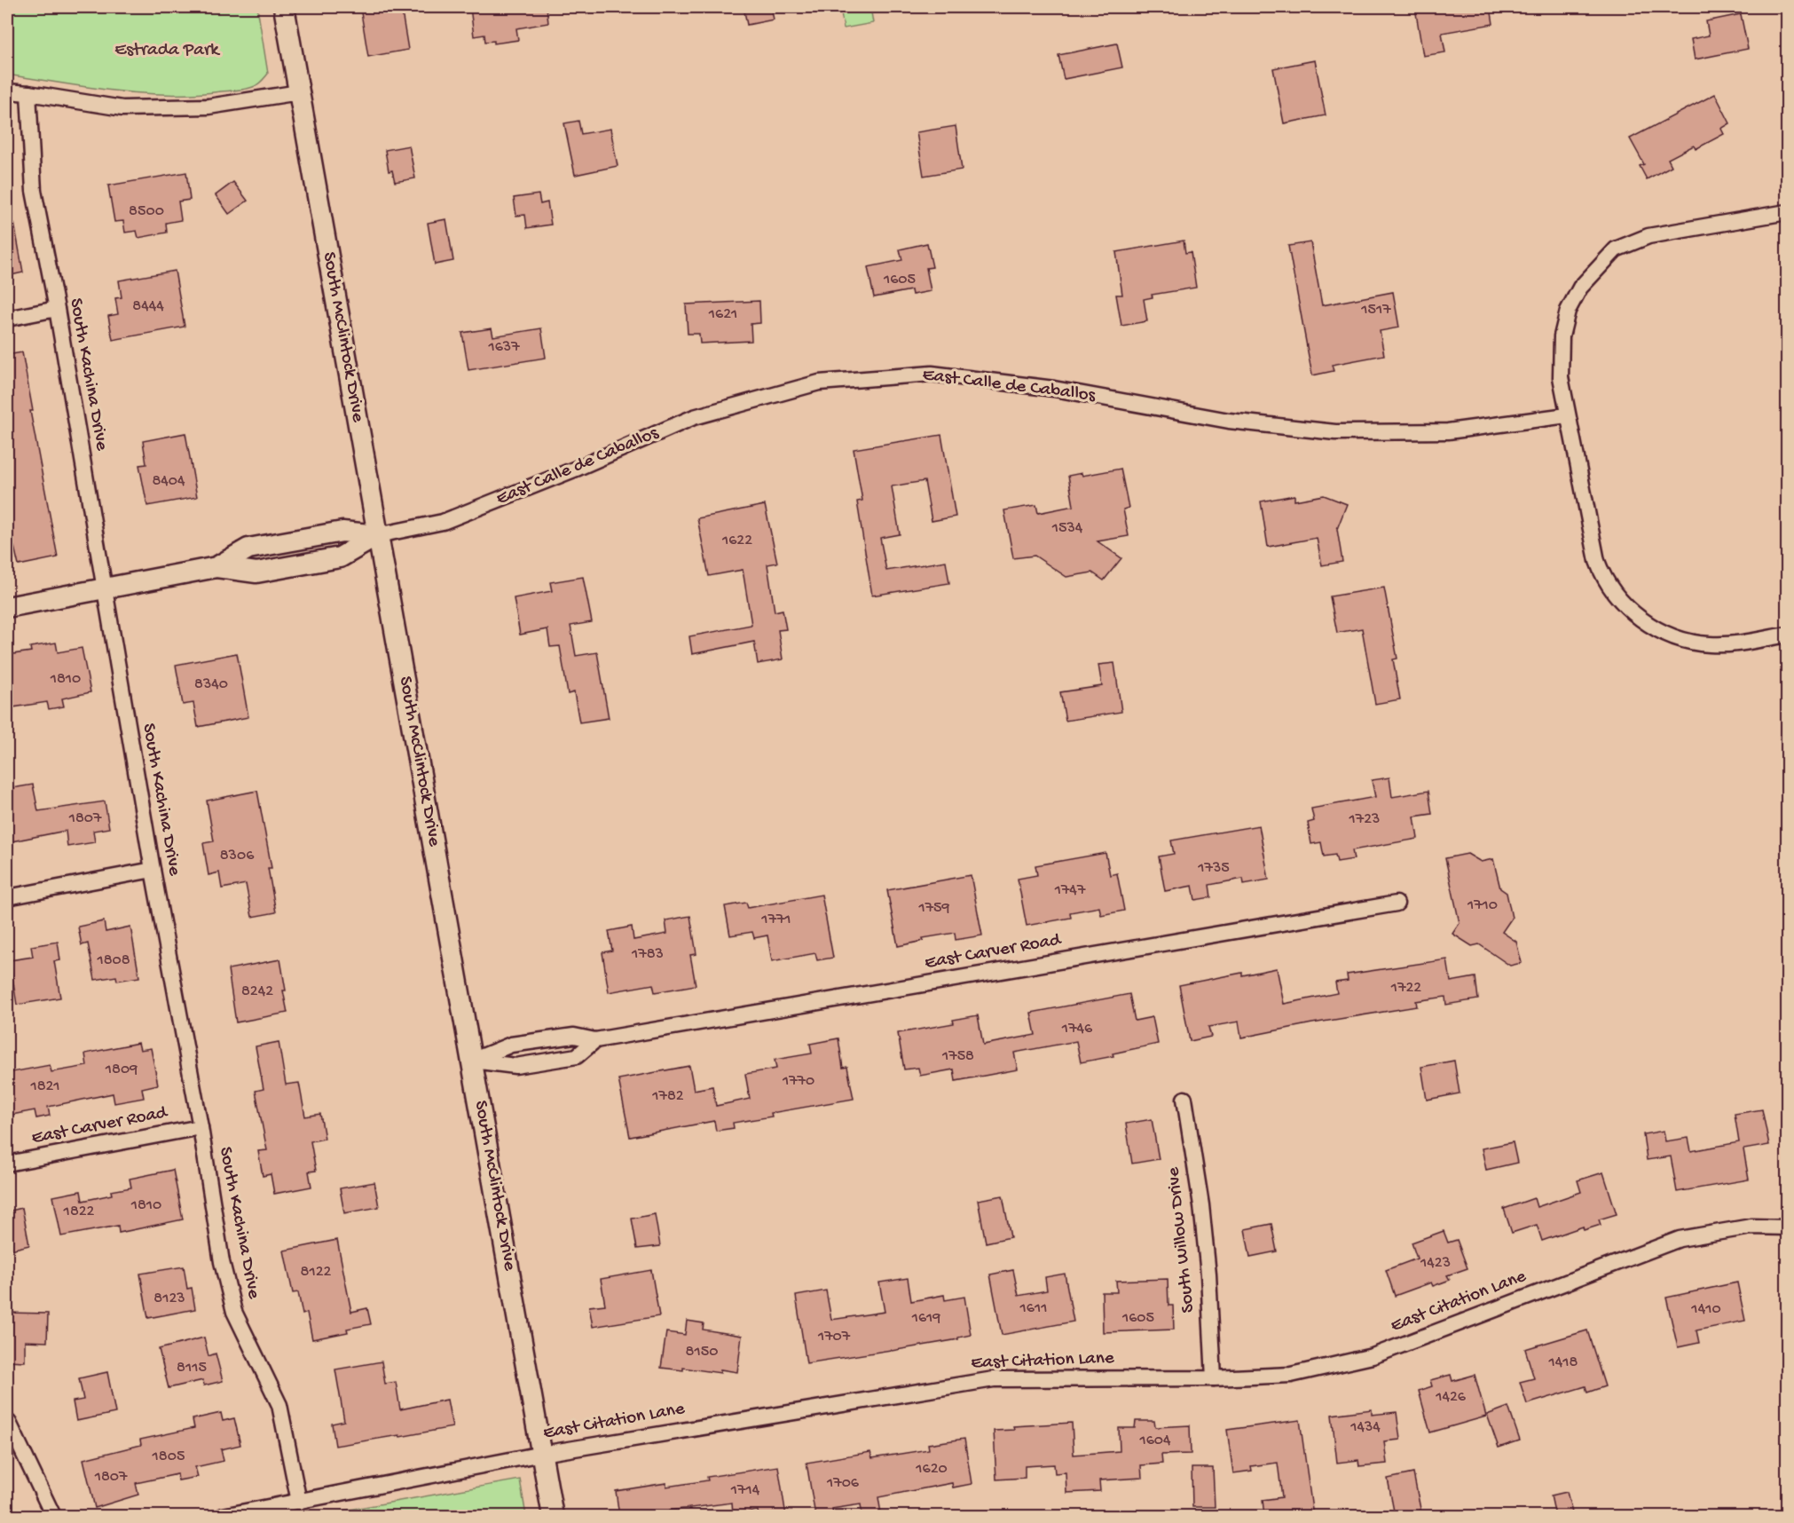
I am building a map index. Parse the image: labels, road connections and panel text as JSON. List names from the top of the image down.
{
  "streets": {
    "main road": ["South McClintock Drive"],
    "street": [
      "South Kachina Drive",
      "East Calle de Caballos",
      "East Carver Road",
      "South Willow Drive",
      "East Citation Lane"
    ]
  },
  "crossings": [
    ["South McClintock Drive", "East Calle de Caballos"],
    ["South McClintock Drive", "East Carver Road"],
    ["South McClintock Drive", "East Citation Lane"],
    ["South Kachina Drive", "East Carver Road"],
    ["South Kachina Drive", "East Citation Lane"],
    ["South Willow Drive", "East Citation Lane"]
  ],
  "parks": ["Estrada Park"],
  "house_numbers": [
    "8500",
    "1605",
    "8444",
    "1517",
    "1621",
    "1637",
    "8404",
    "1534",
    "1622",
    "1810",
    "8340",
    "1807",
    "1723",
    "8306",
    "1735",
    "1747",
    "1710",
    "1759",
    "1771",
    "1783",
    "1808",
    "1722",
    "8242",
    "1746",
    "1758",
    "1809",
    "1770",
    "1821",
    "1782",
    "1810",
    "1822",
    "1423",
    "8122",
    "8123",
    "1611",
    "1410",
    "1619",
    "1605",
    "1707",
    "8150",
    "1418",
    "8115",
    "1426",
    "1434",
    "1604",
    "1805",
    "1620",
    "1807",
    "1706",
    "1714"
  ]
}
